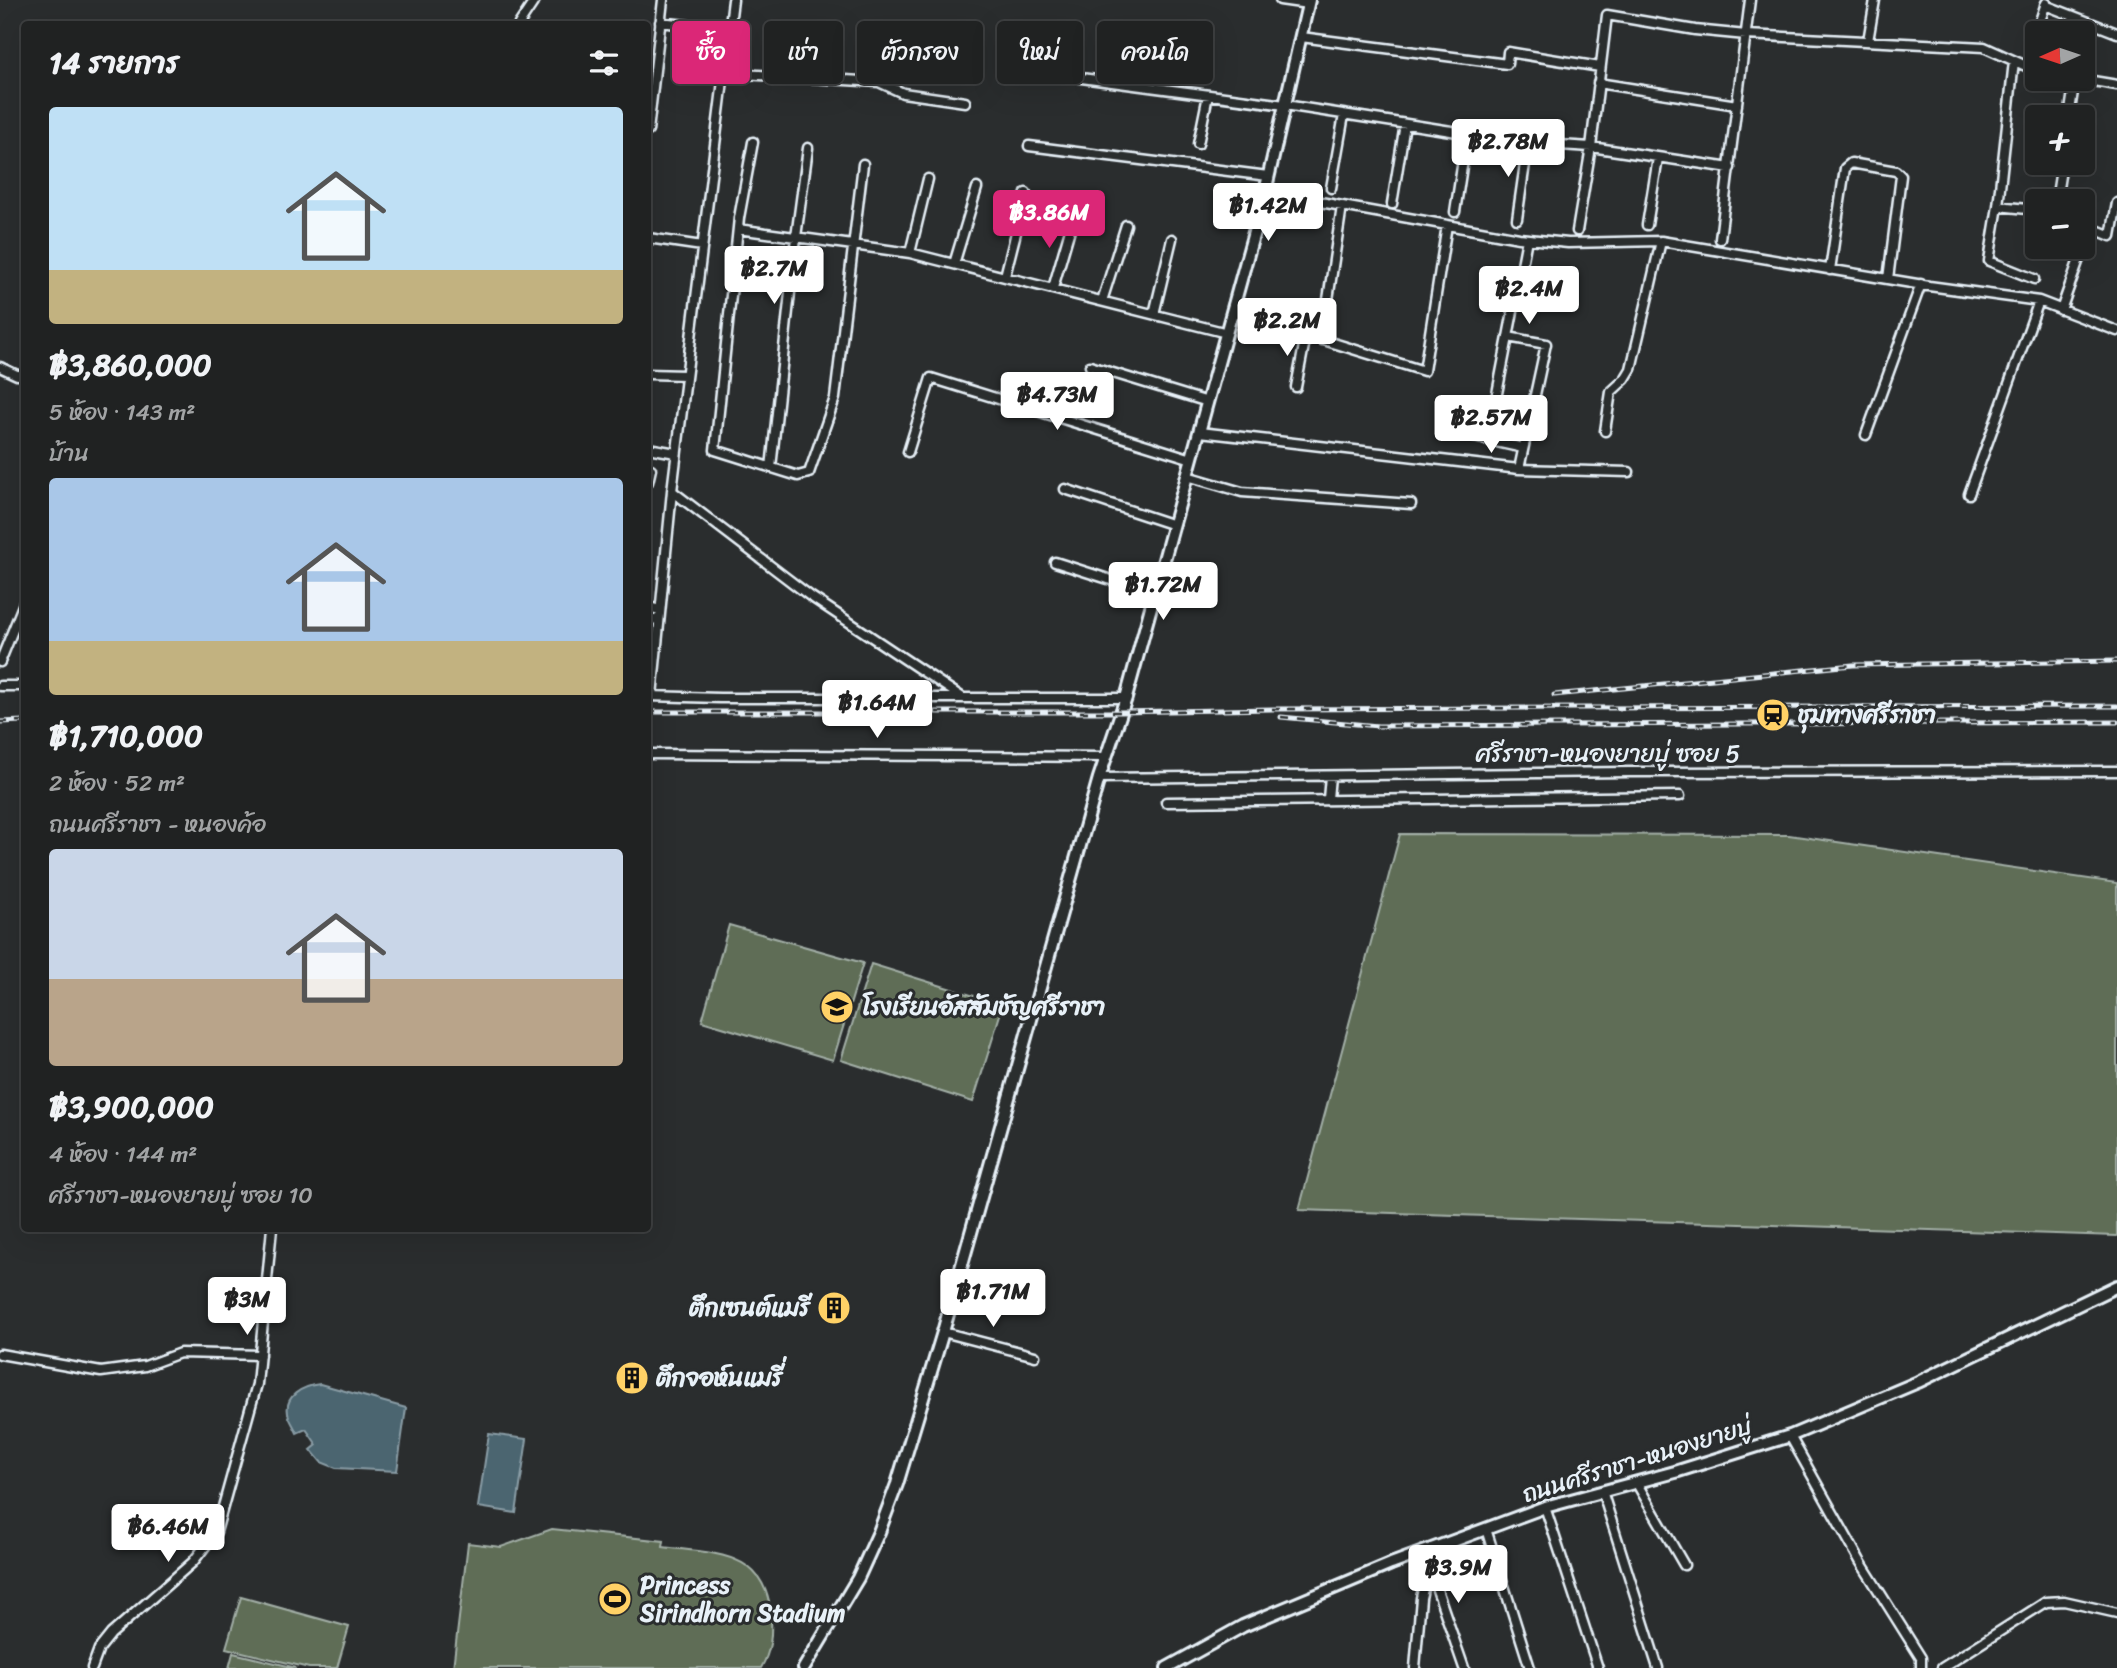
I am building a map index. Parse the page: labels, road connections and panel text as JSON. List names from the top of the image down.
{
  "streets": {
    "main road": ["ถนนศรีราชา-หนองยายบู่"],
    "street": ["ศรีราชา-หนองยายบู่ ซอย 5"]
  },
  "places": {
    "station": ["ชุมทางศรีราชา"],
    "school or university": ["โรงเรียนอัสสัมชัญศรีราชา"],
    "building": ["ตึกเซนต์แมรี", "ตึกจอห์นแมรี่"],
    "sports": ["Princess Sirindhorn Stadium"]
  },
  "north": "left",
  "page": {
    "map_buttons": ["+", "−"],
    "chip": [
      "ซื้อ",
      "เช่า",
      "ตัวกรอง",
      "ใหม่",
      "คอนโด"
    ],
    "heading": "14 รายการ",
    "list": [
      {
        "name": "฿3,860,000",
        "note": "5 ห้อง · 143 m² · บ้าน"
      },
      {
        "name": "฿1,710,000",
        "note": "2 ห้อง · 52 m² · ถนนศรีราชา - หนองค้อ"
      },
      {
        "name": "฿3,900,000",
        "note": "4 ห้อง · 144 m² · ศรีราชา-หนองยายบู่ ซอย 10"
      }
    ],
    "price": [
      "฿2.78M",
      "฿1.42M",
      "฿3.86M",
      "฿2.7M",
      "฿2.4M",
      "฿2.2M",
      "฿4.73M",
      "฿2.57M",
      "฿1.72M",
      "฿1.64M",
      "฿1.71M",
      "฿3M",
      "฿6.46M",
      "฿3.9M"
    ]
  }
}
